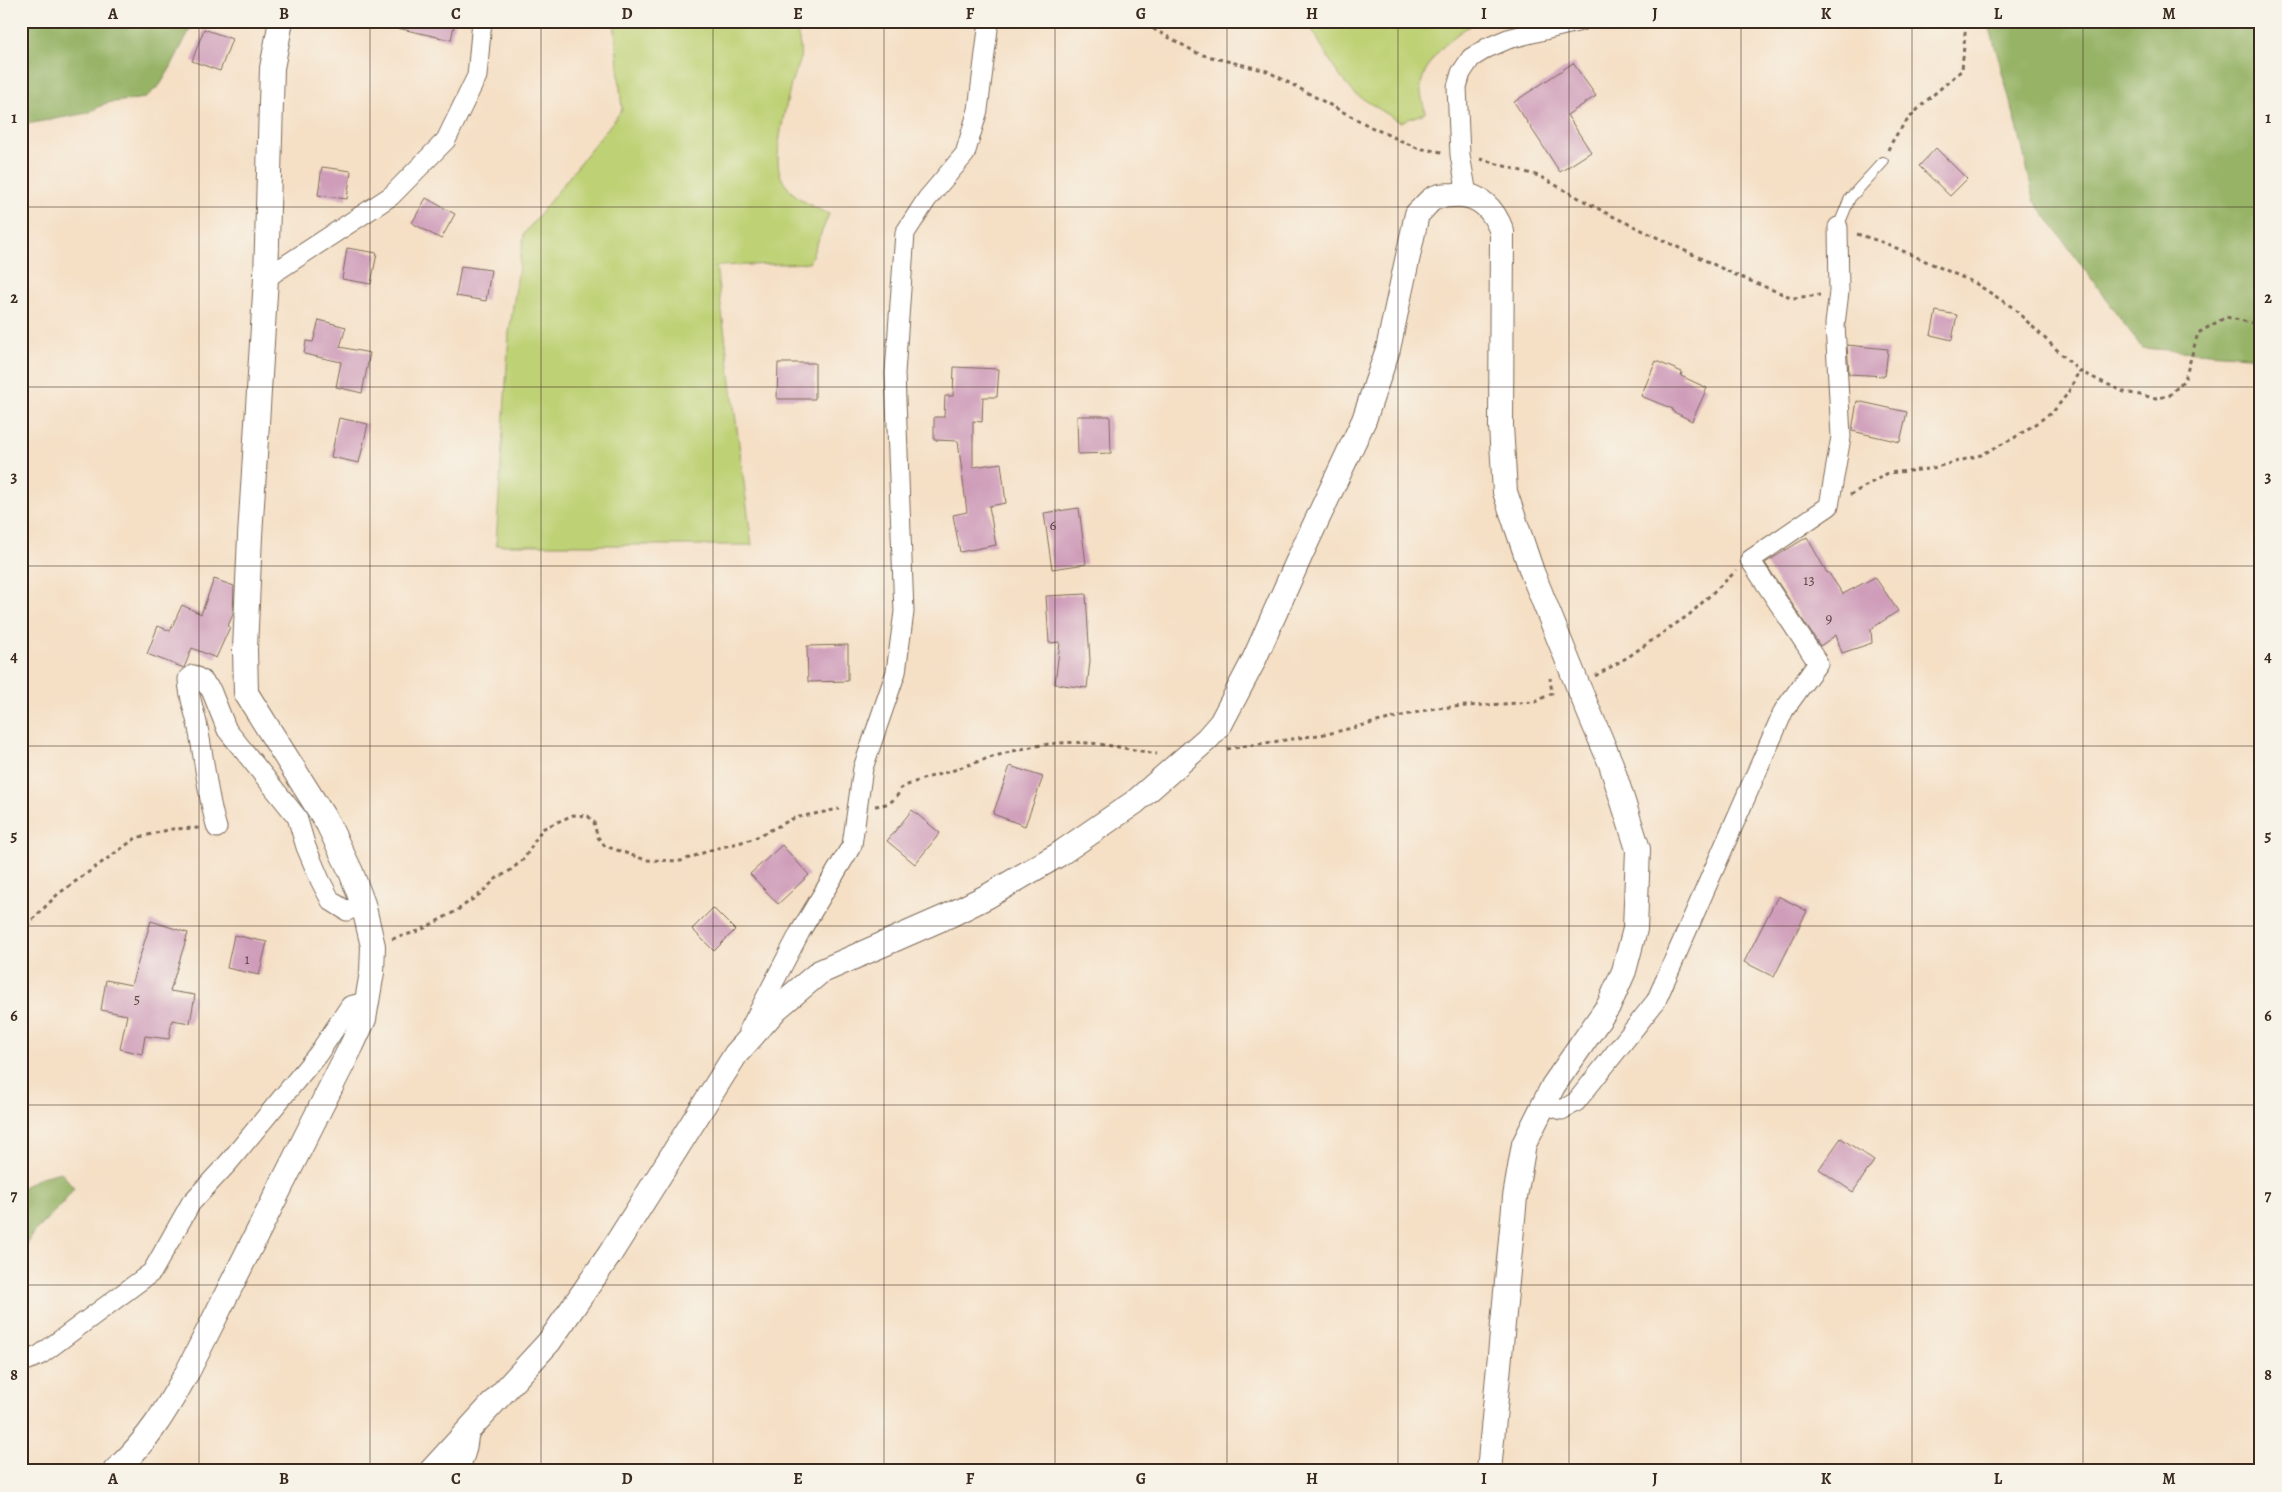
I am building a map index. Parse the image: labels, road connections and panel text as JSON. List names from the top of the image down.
{
  "house_numbers": [
    "6",
    "13",
    "9",
    "1",
    "5"
  ],
  "grid": {
    "columns": [
      "A",
      "B",
      "C",
      "D",
      "E",
      "F",
      "G",
      "H",
      "I",
      "J",
      "K",
      "L",
      "M"
    ],
    "rows": [
      "1",
      "2",
      "3",
      "4",
      "5",
      "6",
      "7",
      "8"
    ]
  }
}
